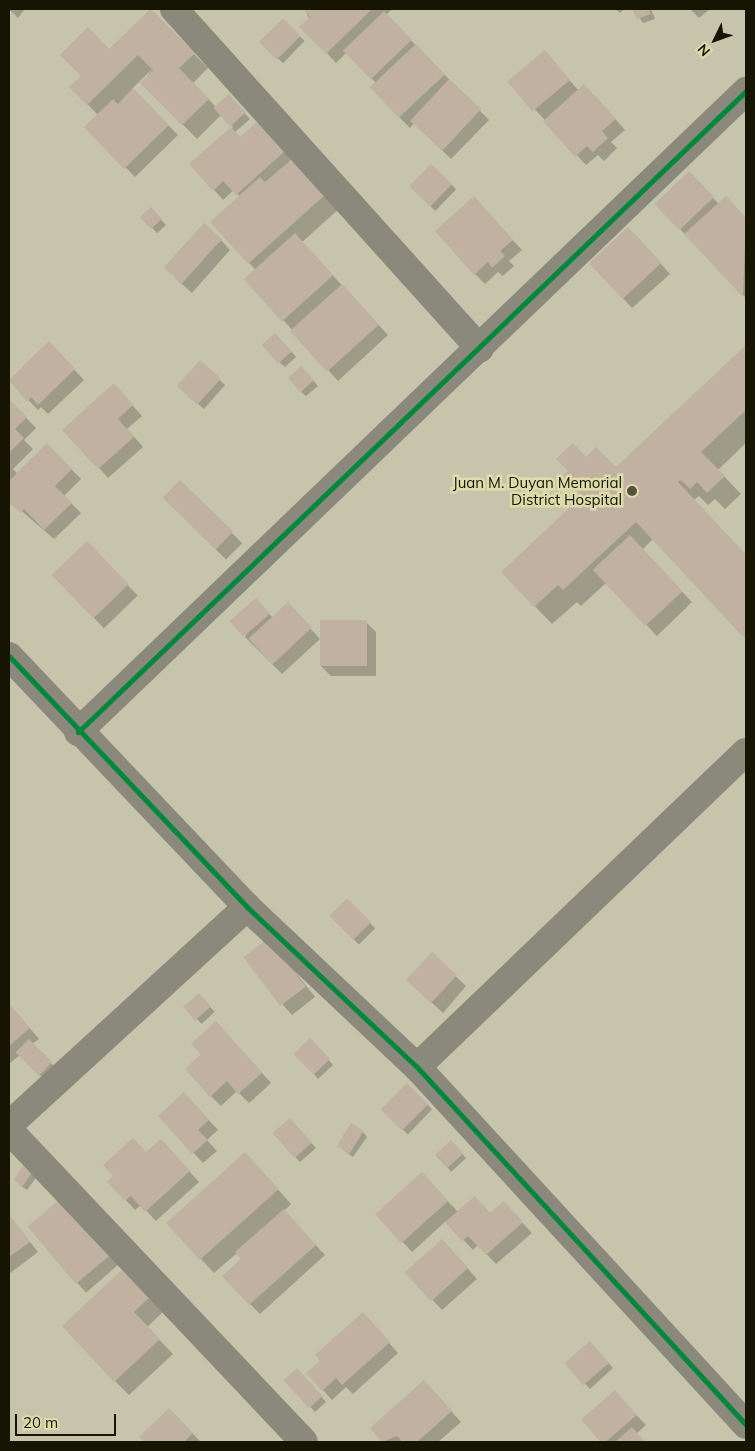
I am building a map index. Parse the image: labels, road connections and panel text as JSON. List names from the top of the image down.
{
  "places": ["Juan M. Duyan Memorial District Hospital"],
  "scale_bar": "20 m",
  "north": "bottom left"
}
